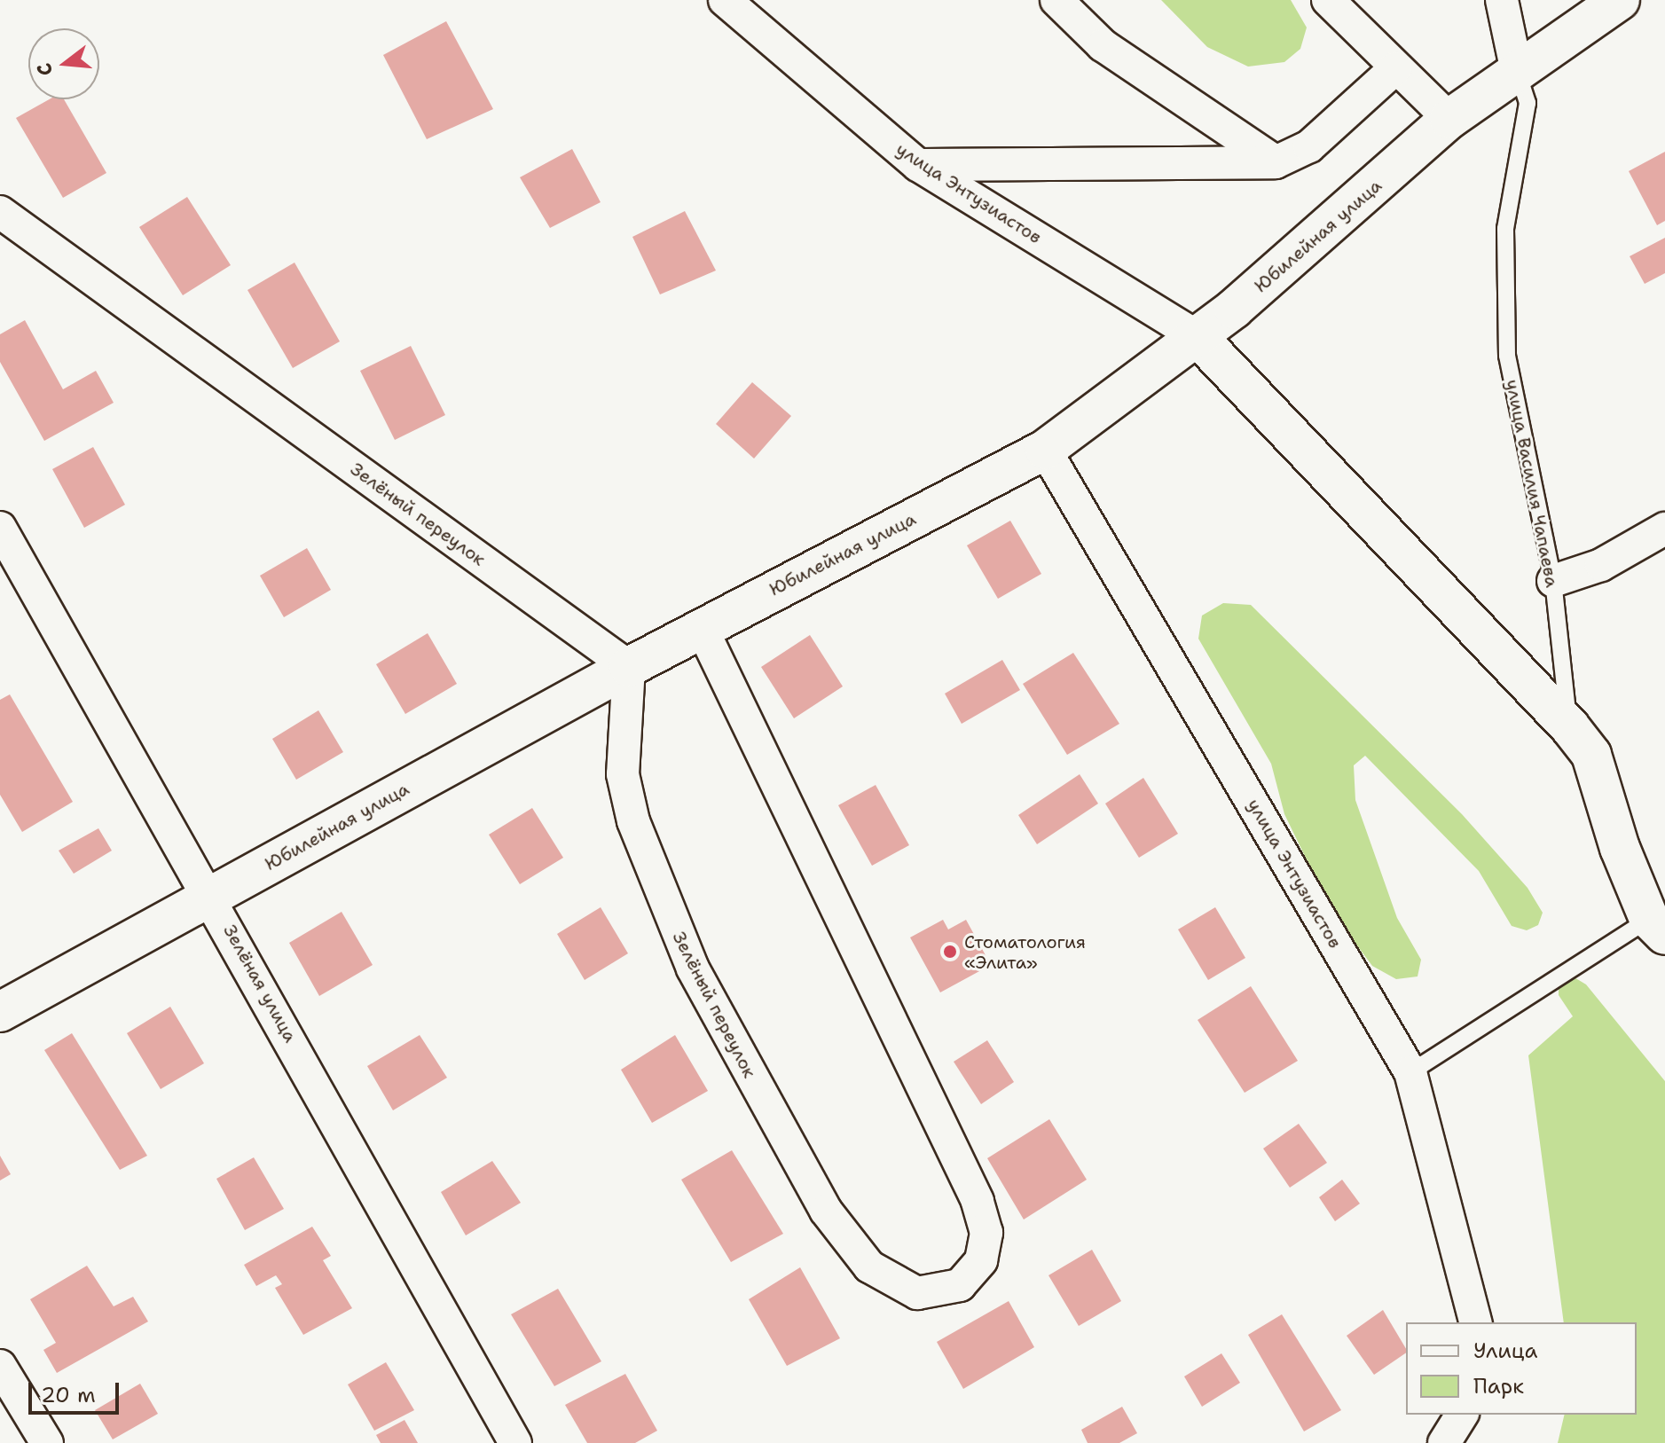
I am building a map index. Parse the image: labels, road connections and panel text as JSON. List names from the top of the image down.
{
  "streets": {
    "street": [
      "улица Энтузиастов",
      "Юбилейная улица",
      "Зелёный переулок",
      "Зелёная улица"
    ],
    "lane": ["улица Василия Чапаева"]
  },
  "crossings": [
    ["улица Энтузиастов", "Юбилейная улица"],
    ["Юбилейная улица", "улица Василия Чапаева"],
    ["Юбилейная улица", "Зелёный переулок"],
    ["Юбилейная улица", "Зелёная улица"]
  ],
  "places": ["Стоматология «Элита»"],
  "legend": ["Улица", "Парк"],
  "scale_bar": "20 m",
  "north": "left"
}
